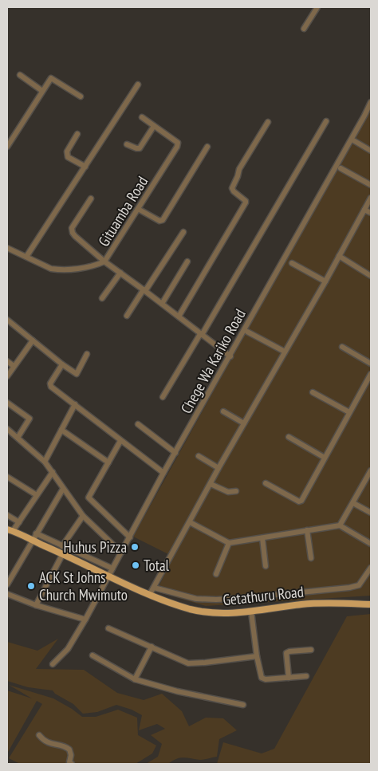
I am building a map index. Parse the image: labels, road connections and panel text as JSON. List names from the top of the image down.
{
  "streets": {
    "main road": ["Getathuru Road"],
    "street": ["Gituamba Road", "Chege Wa Kariko Road"]
  },
  "crossings": [
    ["Chege Wa Kariko Road", "Getathuru Road"]
  ],
  "places": ["Huhus Pizza", "Total", "ACK St Johns Church Mwimuto"]
}
